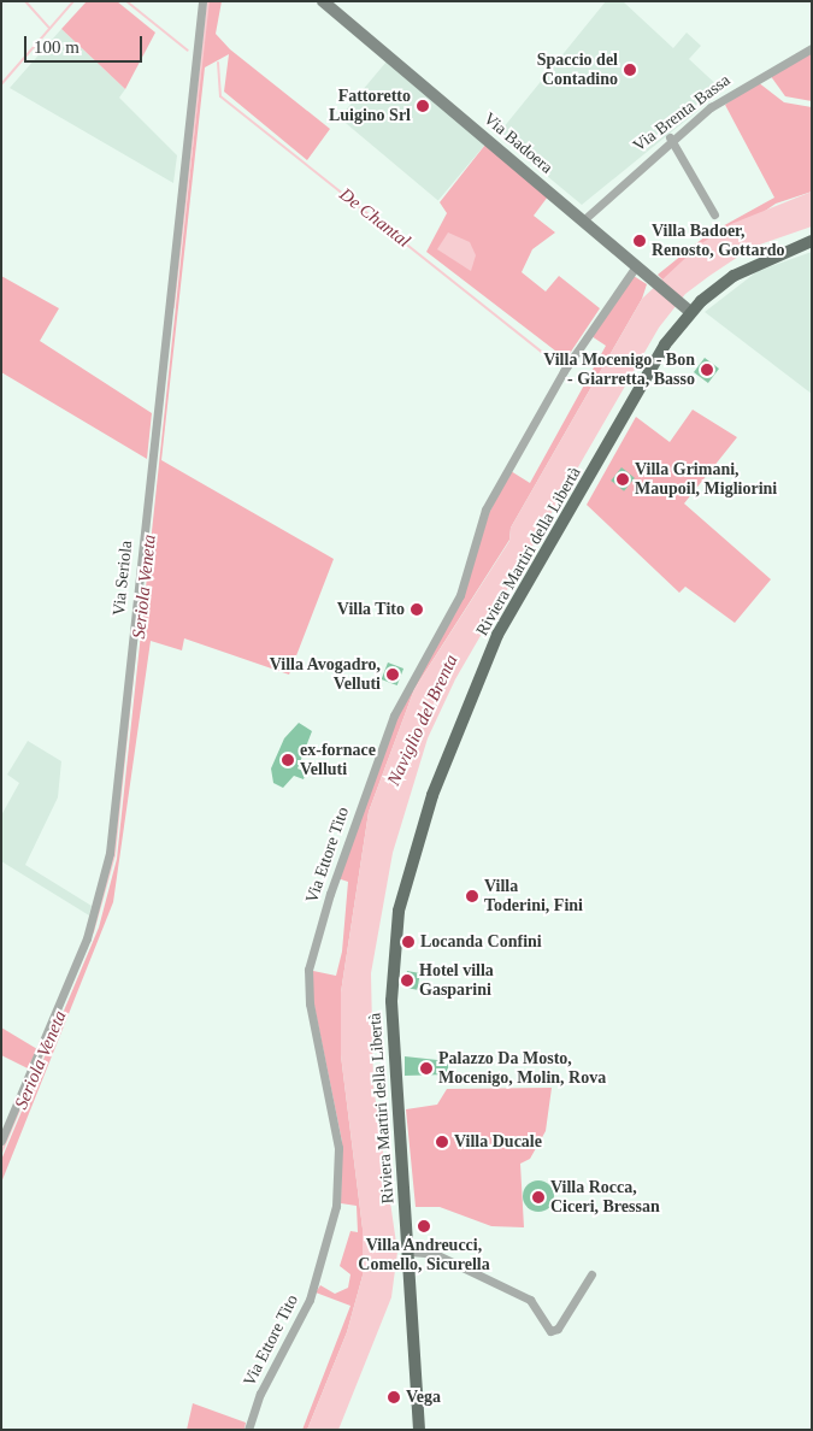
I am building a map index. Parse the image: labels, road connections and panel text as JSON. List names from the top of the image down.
{
  "streets": {
    "main road": ["Via Badoera", "Riviera Martiri della Libertà"],
    "street": ["Via Brenta Bassa", "Via Seriola", "Via Ettore Tito"]
  },
  "crossings": [
    ["Via Brenta Bassa", "Via Badoera"],
    ["Via Badoera", "Riviera Martiri della Libertà"],
    ["Via Badoera", "Via Ettore Tito"]
  ],
  "water": ["De Chantal", "Seriola Veneta", "Naviglio del Brenta"],
  "places": [
    "Spaccio del Contadino",
    "Fattoretto Luigino Srl",
    "Villa Badoer, Renosto, Gottardo",
    "Villa Mocenigo - Bon - Giarretta, Basso",
    "Villa Grimani, Maupoil, Migliorini",
    "Villa Tito",
    "Villa Avogadro, Velluti",
    "ex-fornace Velluti",
    "Villa Toderini, Fini",
    "Locanda Confini",
    "Hotel villa Gasparini",
    "Palazzo Da Mosto, Mocenigo, Molin, Rova",
    "Villa Ducale",
    "Villa Rocca, Ciceri, Bressan",
    "Villa Andreucci, Comello, Sicurella",
    "Vega"
  ],
  "scale_bar": "100 m"
}
